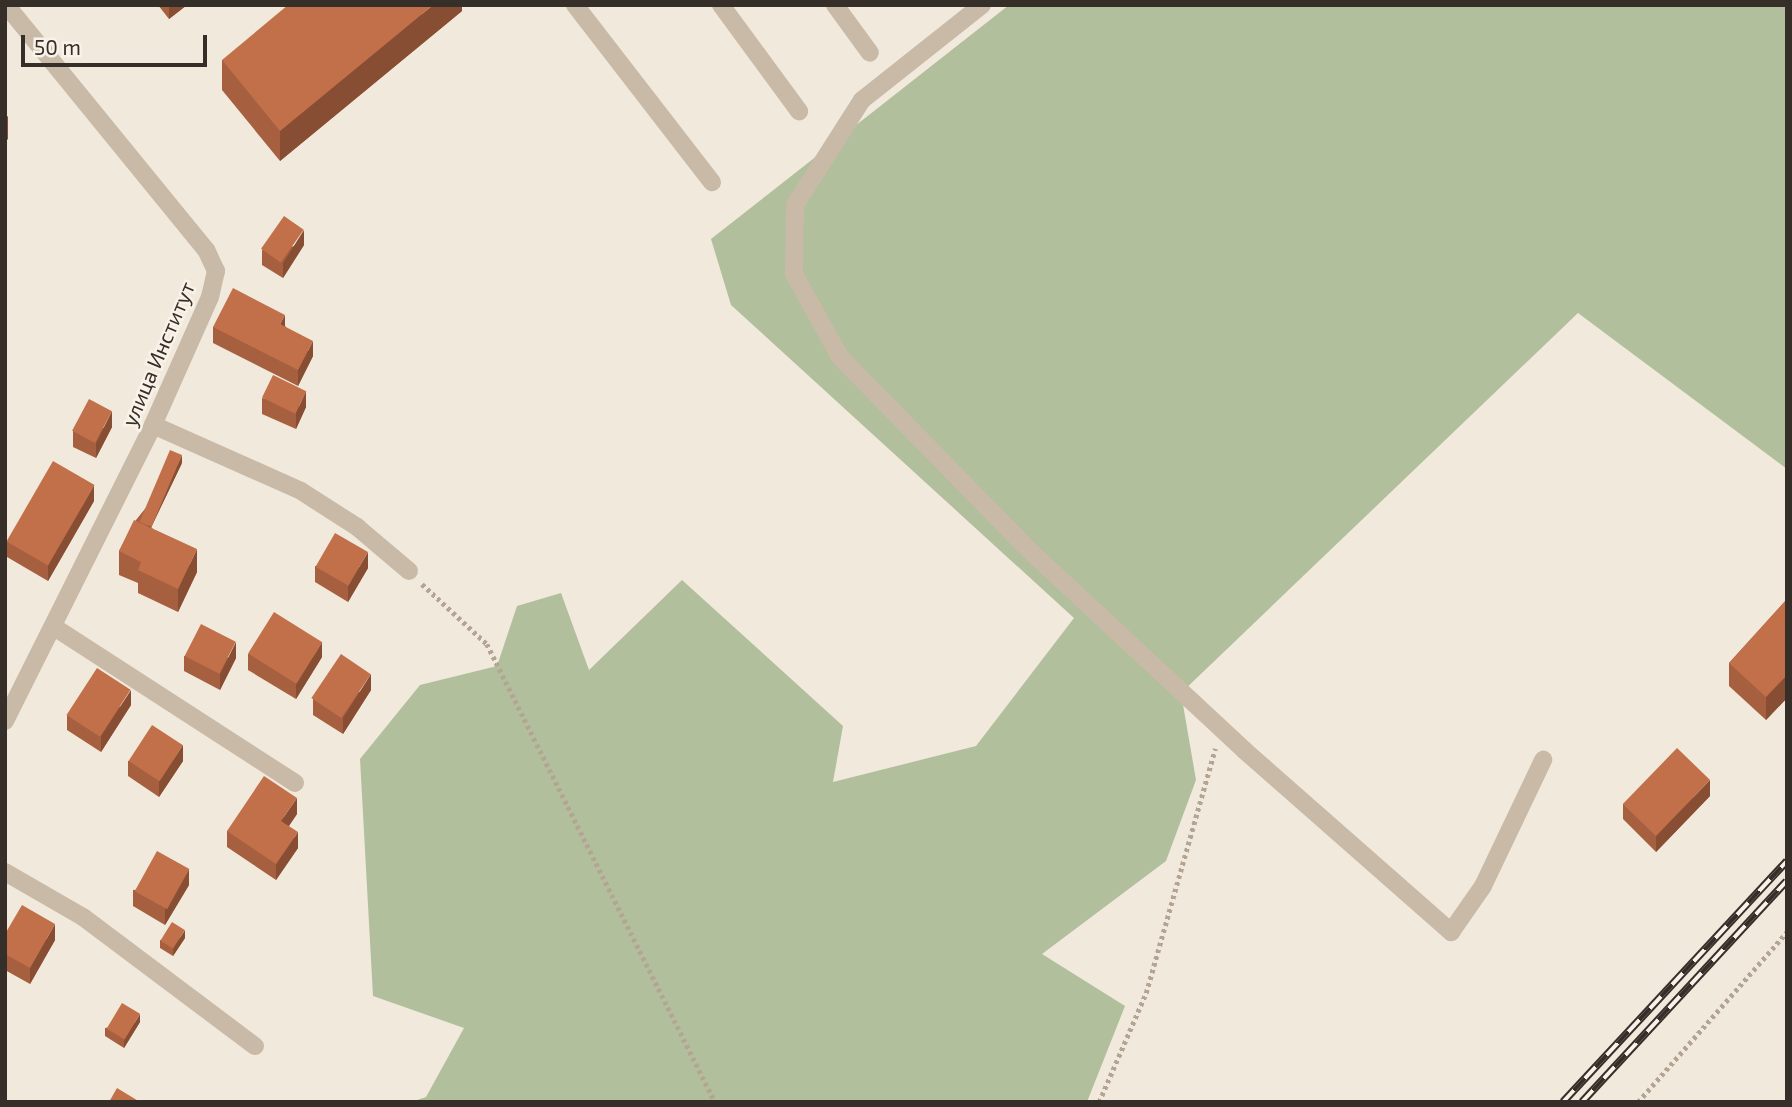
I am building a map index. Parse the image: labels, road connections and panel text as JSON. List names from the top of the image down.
{
  "streets": {
    "street": ["улица Институт"]
  },
  "scale_bar": "50 m"
}
